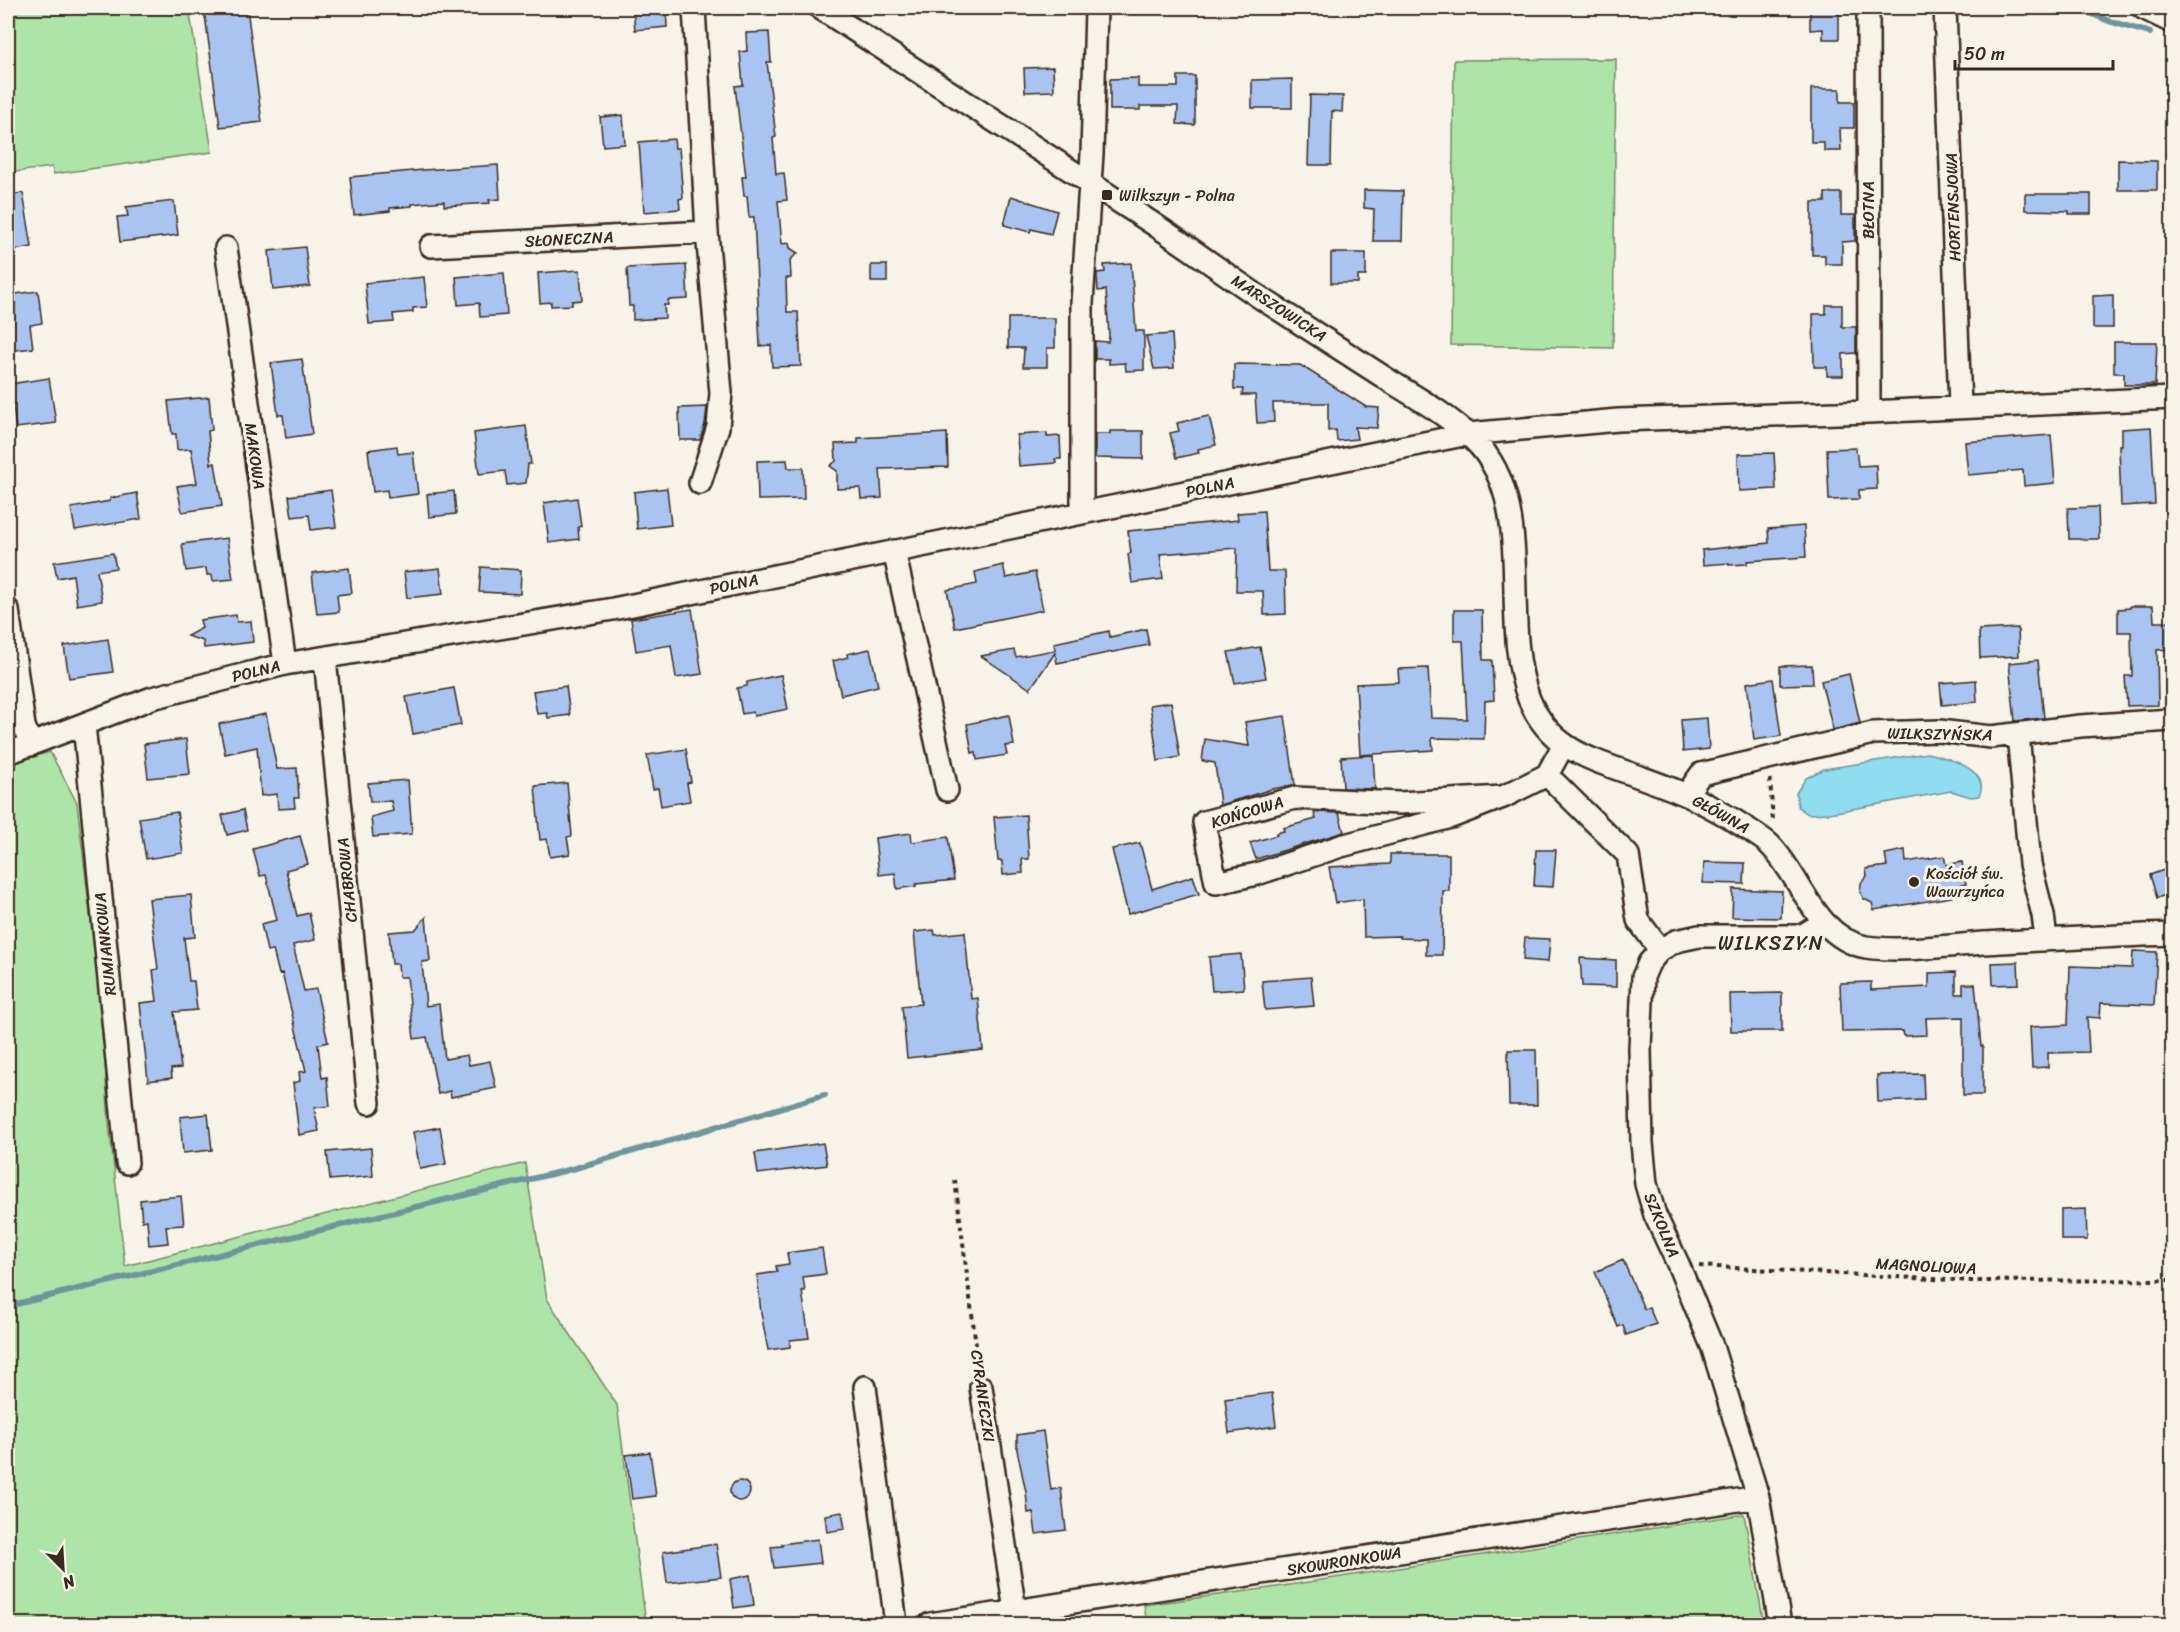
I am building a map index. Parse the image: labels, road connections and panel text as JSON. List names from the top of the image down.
{
  "streets": {
    "street": [
      "HORTENSJOWA",
      "BŁOTNA",
      "SŁONECZNA",
      "MARSZOWICKA",
      "MAKOWA",
      "POLNA",
      "WILKSZYŃSKA",
      "KOŃCOWA",
      "GŁÓWNA",
      "CHABROWA",
      "RUMIANKOWA",
      "SZKOLNA",
      "CYRANECZKI",
      "SKOWRONKOWA"
    ],
    "path": ["MAGNOLIOWA"]
  },
  "crossings": [
    ["MARSZOWICKA", "POLNA"],
    ["MARSZOWICKA", "GŁÓWNA"],
    ["MAKOWA", "POLNA"],
    ["POLNA", "GŁÓWNA"],
    ["POLNA", "CHABROWA"],
    ["POLNA", "RUMIANKOWA"],
    ["WILKSZYŃSKA", "GŁÓWNA"],
    ["SZKOLNA", "MAGNOLIOWA"],
    ["SZKOLNA", "SKOWRONKOWA"],
    ["CYRANECZKI", "SKOWRONKOWA"]
  ],
  "districts": ["WILKSZYN"],
  "places": {
    "transit": ["Wilkszyn - Polna"],
    "other": ["Kościół św. Wawrzyńca"]
  },
  "scale_bar": "50 m",
  "north": "bottom right"
}
